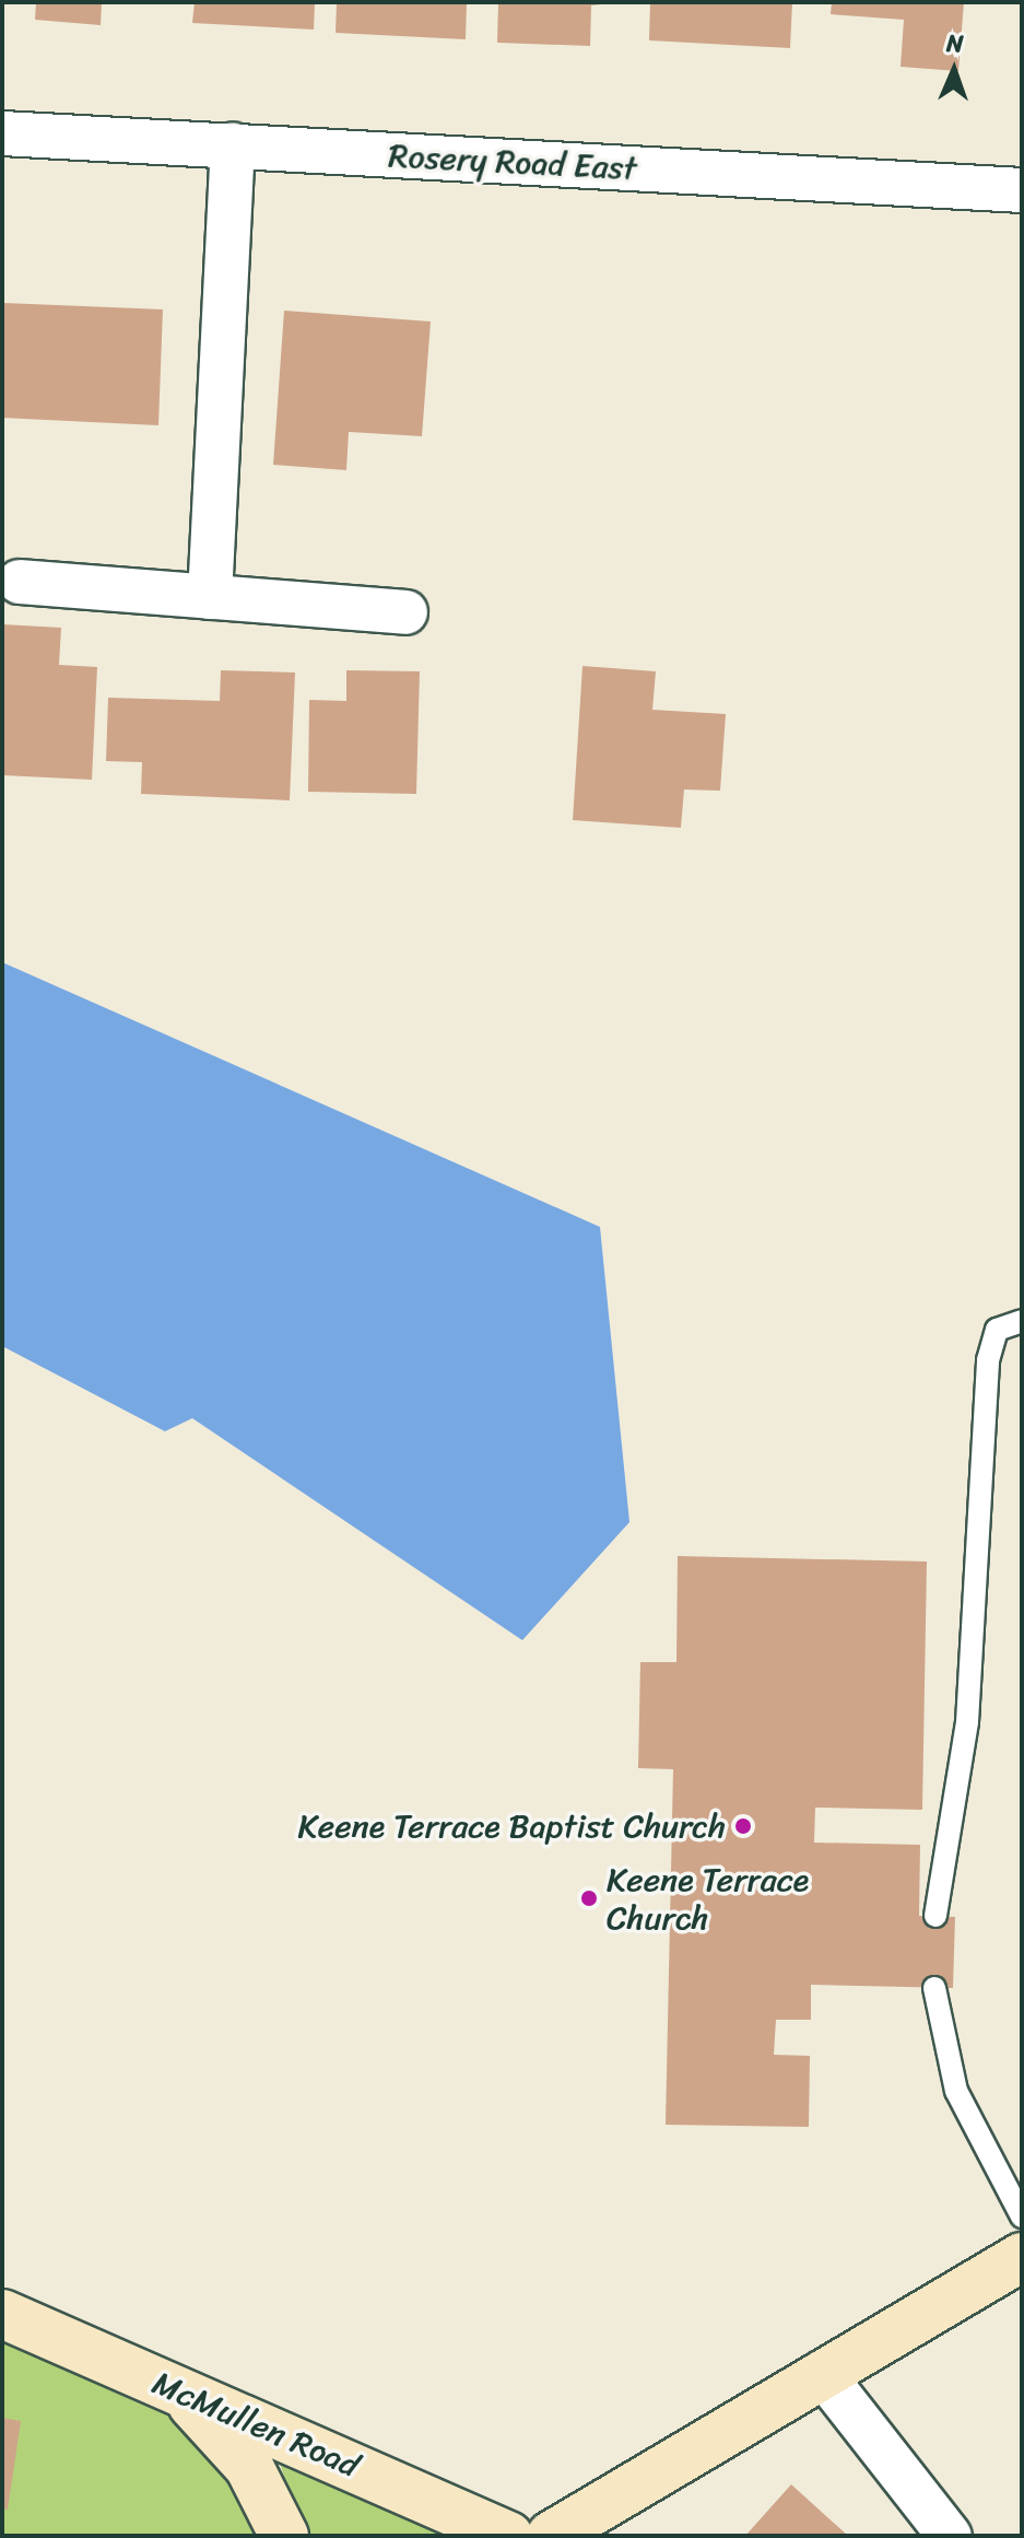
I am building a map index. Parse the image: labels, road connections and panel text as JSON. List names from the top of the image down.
{
  "streets": {
    "street": ["Rosery Road East", "McMullen Road"]
  },
  "places": ["Keene Terrace Baptist Church", "Keene Terrace Church"],
  "north": "top"
}
